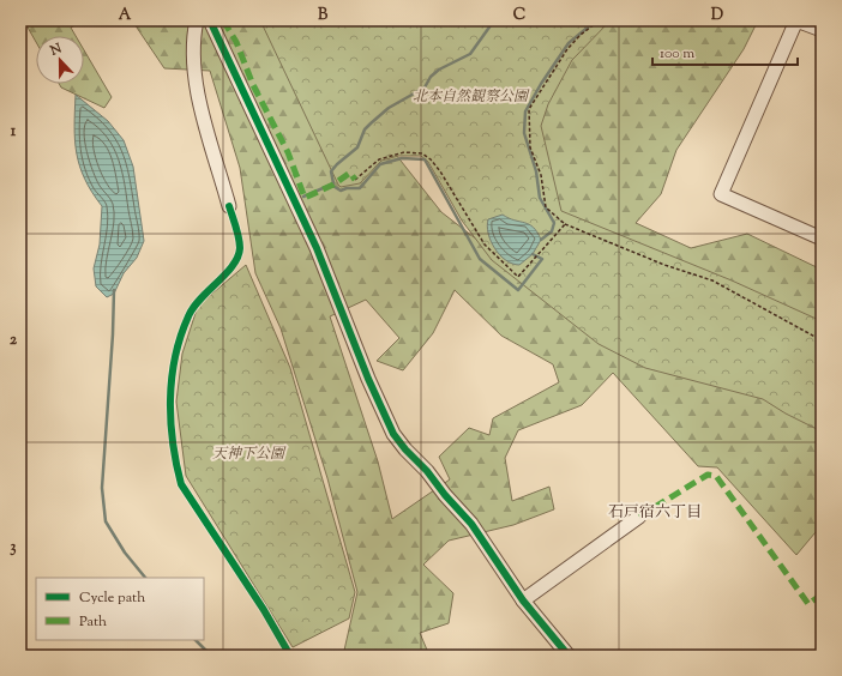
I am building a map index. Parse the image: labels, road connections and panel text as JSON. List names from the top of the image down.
{
  "districts": ["石戸宿六丁目"],
  "parks": ["北本自然観察公園", "天神下公園"],
  "legend": ["Cycle path", "Path"],
  "scale_bar": "100 m",
  "north": "top",
  "grid": {
    "columns": [
      "A",
      "B",
      "C",
      "D"
    ],
    "rows": ["1", "2", "3"]
  }
}
